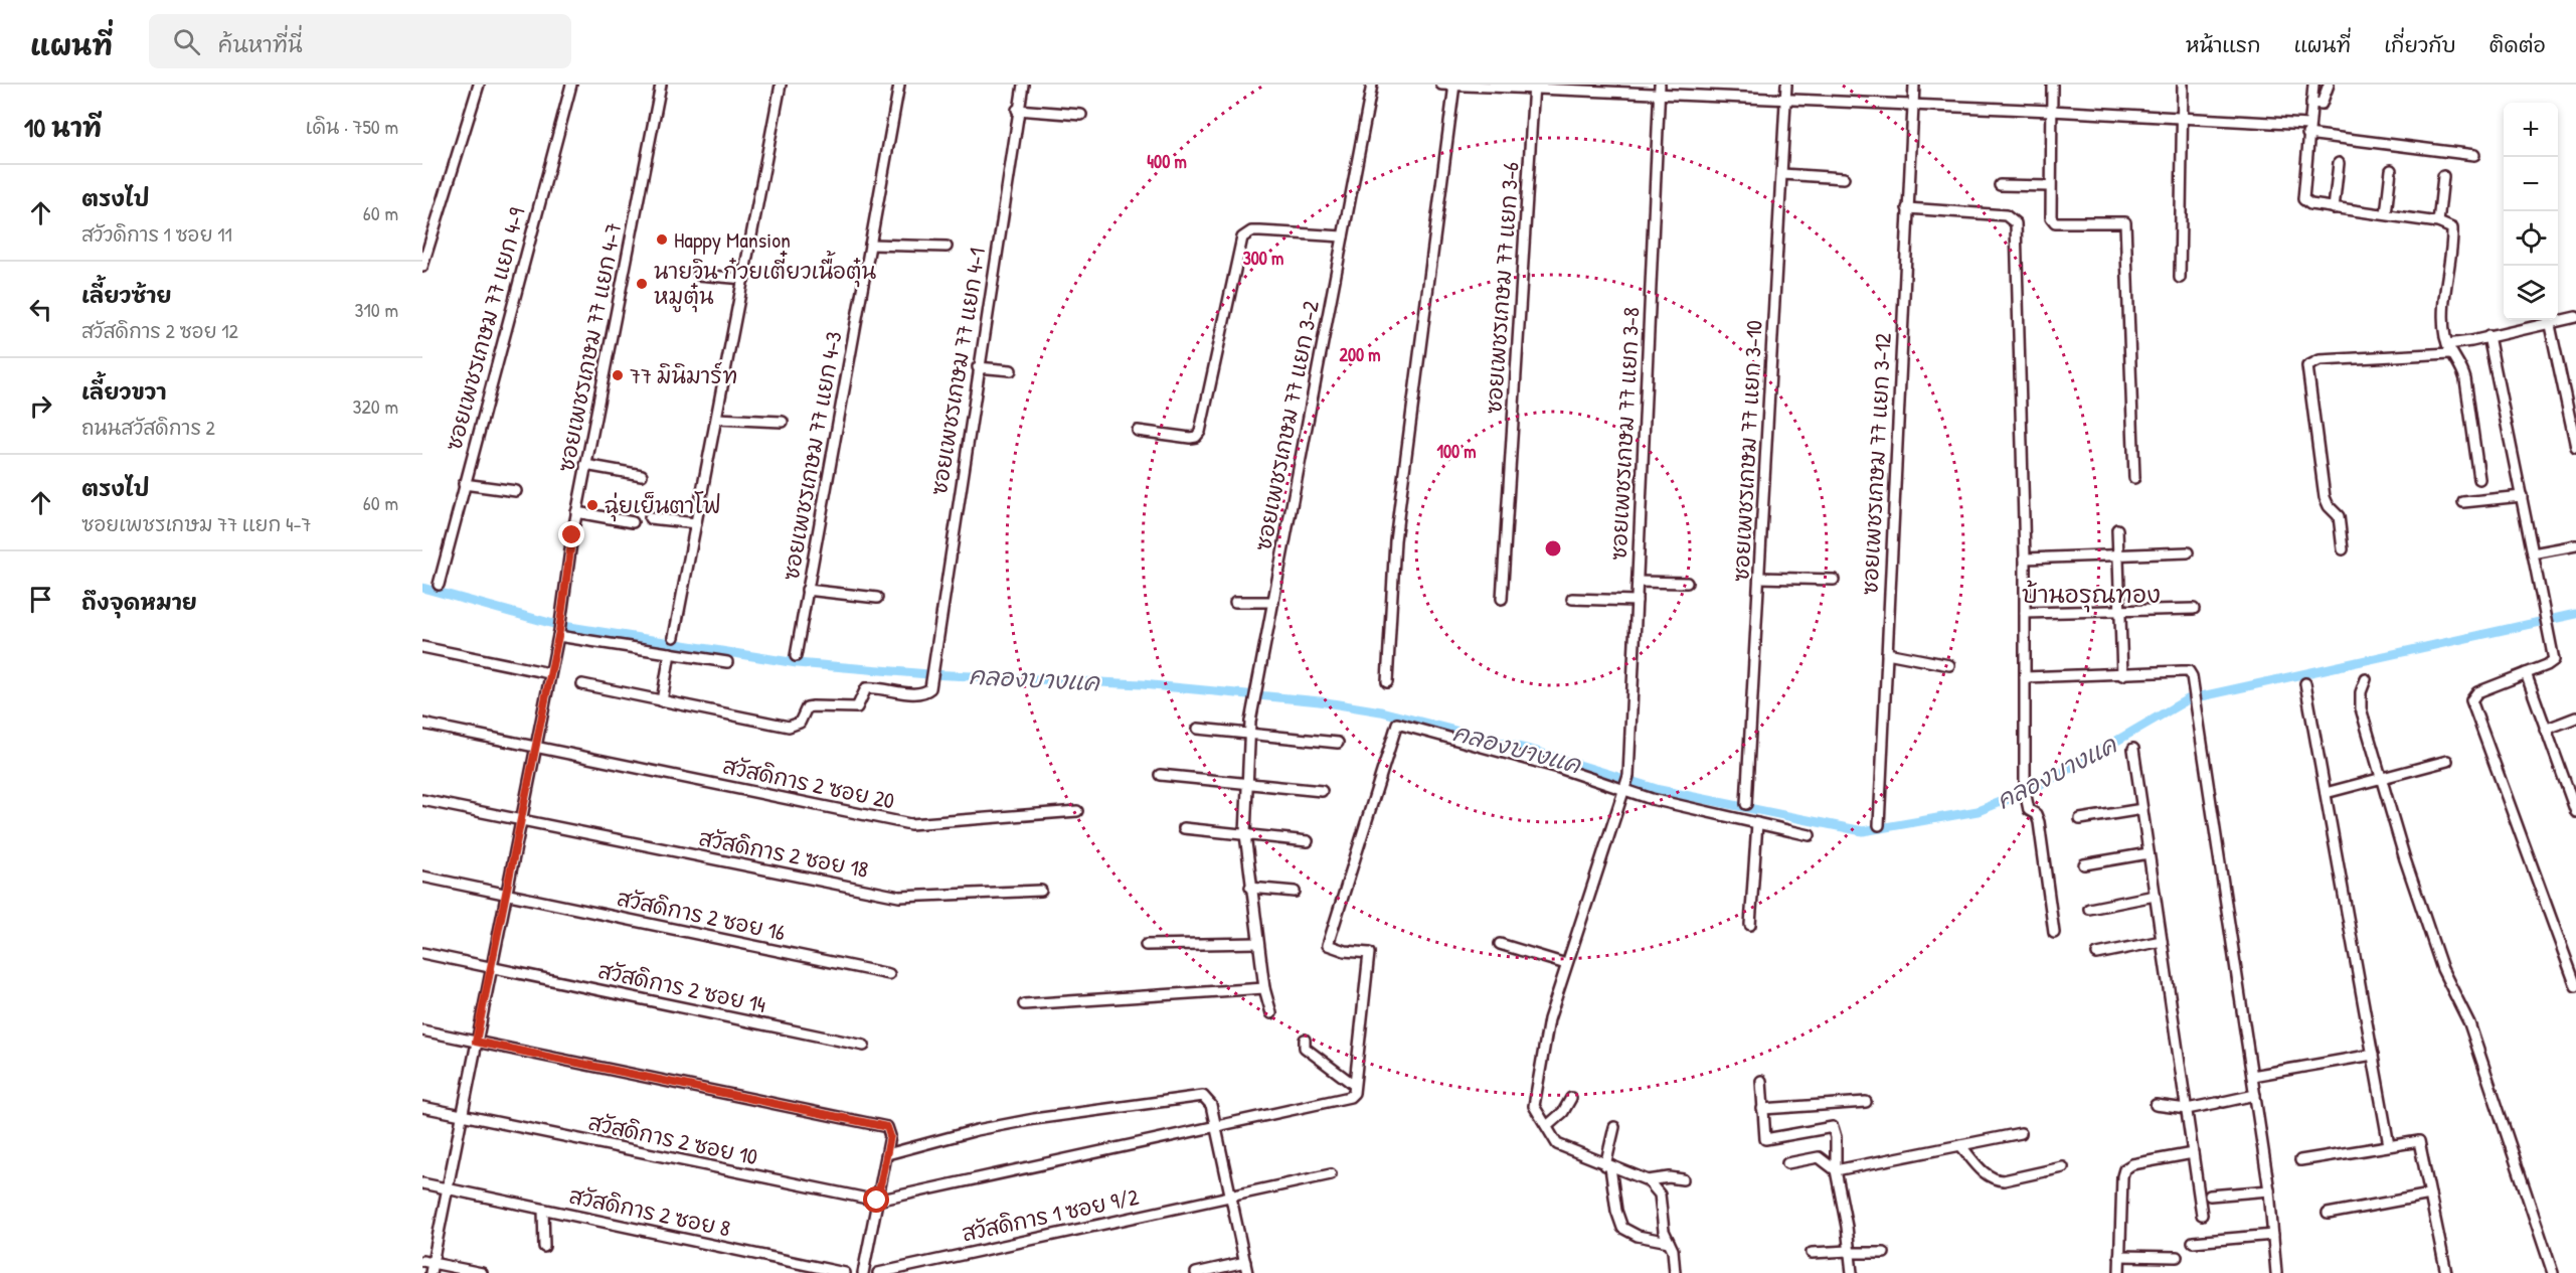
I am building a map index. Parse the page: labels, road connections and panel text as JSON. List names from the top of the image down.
{
  "streets": {
    "street": [
      "ซอยเพชรเกษม 77 แยก 3-6",
      "ซอยเพชรเกษม 77 แยก 4-9",
      "ซอยเพชรเกษม 77 แยก 4-7",
      "ซอยเพชรเกษม 77 แยก 4-1",
      "ซอยเพชรเกษม 77 แยก 3-2",
      "ซอยเพชรเกษม 77 แยก 3-8",
      "ซอยเพชรเกษม 77 แยก 3-10",
      "ซอยเพชรเกษม 77 แยก 4-3",
      "ซอยเพชรเกษม 77 แยก 3-12",
      "สวัสดิการ 2 ซอย 20",
      "สวัสดิการ 2 ซอย 18",
      "สวัสดิการ 2 ซอย 16",
      "สวัสดิการ 2 ซอย 14",
      "สวัสดิการ 2 ซอย 10",
      "สวัสดิการ 2 ซอย 8",
      "สวัสดิการ 1 ซอย 9/2"
    ]
  },
  "crossings": [
    ["ซอยเพชรเกษม 77 แยก 4-7", "สวัสดิการ 2 ซอย 20"],
    ["ซอยเพชรเกษม 77 แยก 4-7", "สวัสดิการ 2 ซอย 18"],
    ["ซอยเพชรเกษม 77 แยก 4-7", "สวัสดิการ 2 ซอย 16"],
    ["ซอยเพชรเกษม 77 แยก 4-7", "สวัสดิการ 2 ซอย 14"],
    ["ซอยเพชรเกษม 77 แยก 4-7", "สวัสดิการ 2 ซอย 10"],
    ["ซอยเพชรเกษม 77 แยก 4-7", "สวัสดิการ 2 ซอย 8"]
  ],
  "districts": ["บ้านอรุณทอง"],
  "water": ["คลองบางแค"],
  "places": [
    "Happy Mansion",
    "นายวิน ก๋วยเตี๋ยวเนื้อตุ๋น หมูตุ๋น",
    "77 มินิมาร์ท",
    "ฉุ่ยเย็นตาโฟ"
  ],
  "page": {
    "header": "แผนที่",
    "search": "ค้นหาที่นี่",
    "nav": [
      "หน้าแรก",
      "แผนที่",
      "เกี่ยวกับ",
      "ติดต่อ"
    ],
    "heading": ["10 นาที", "เดิน · 750 m"],
    "map_buttons": ["+", "−"],
    "list": [
      ["ตรงไป", "สวัวดิการ 1 ซอย 11", "60 m"],
      ["เลี้ยวซ้าย", "สวัสดิการ 2 ซอย 12", "310 m"],
      ["เลี้ยวขวา", "ถนนสวัสดิการ 2", "320 m"],
      ["ตรงไป", "ซอยเพชรเกษม 77 แยก 4-7", "60 m"],
      "ถึงจุดหมาย"
    ]
  },
  "rings": [
    "400 m",
    "300 m",
    "200 m",
    "100 m"
  ]
}
